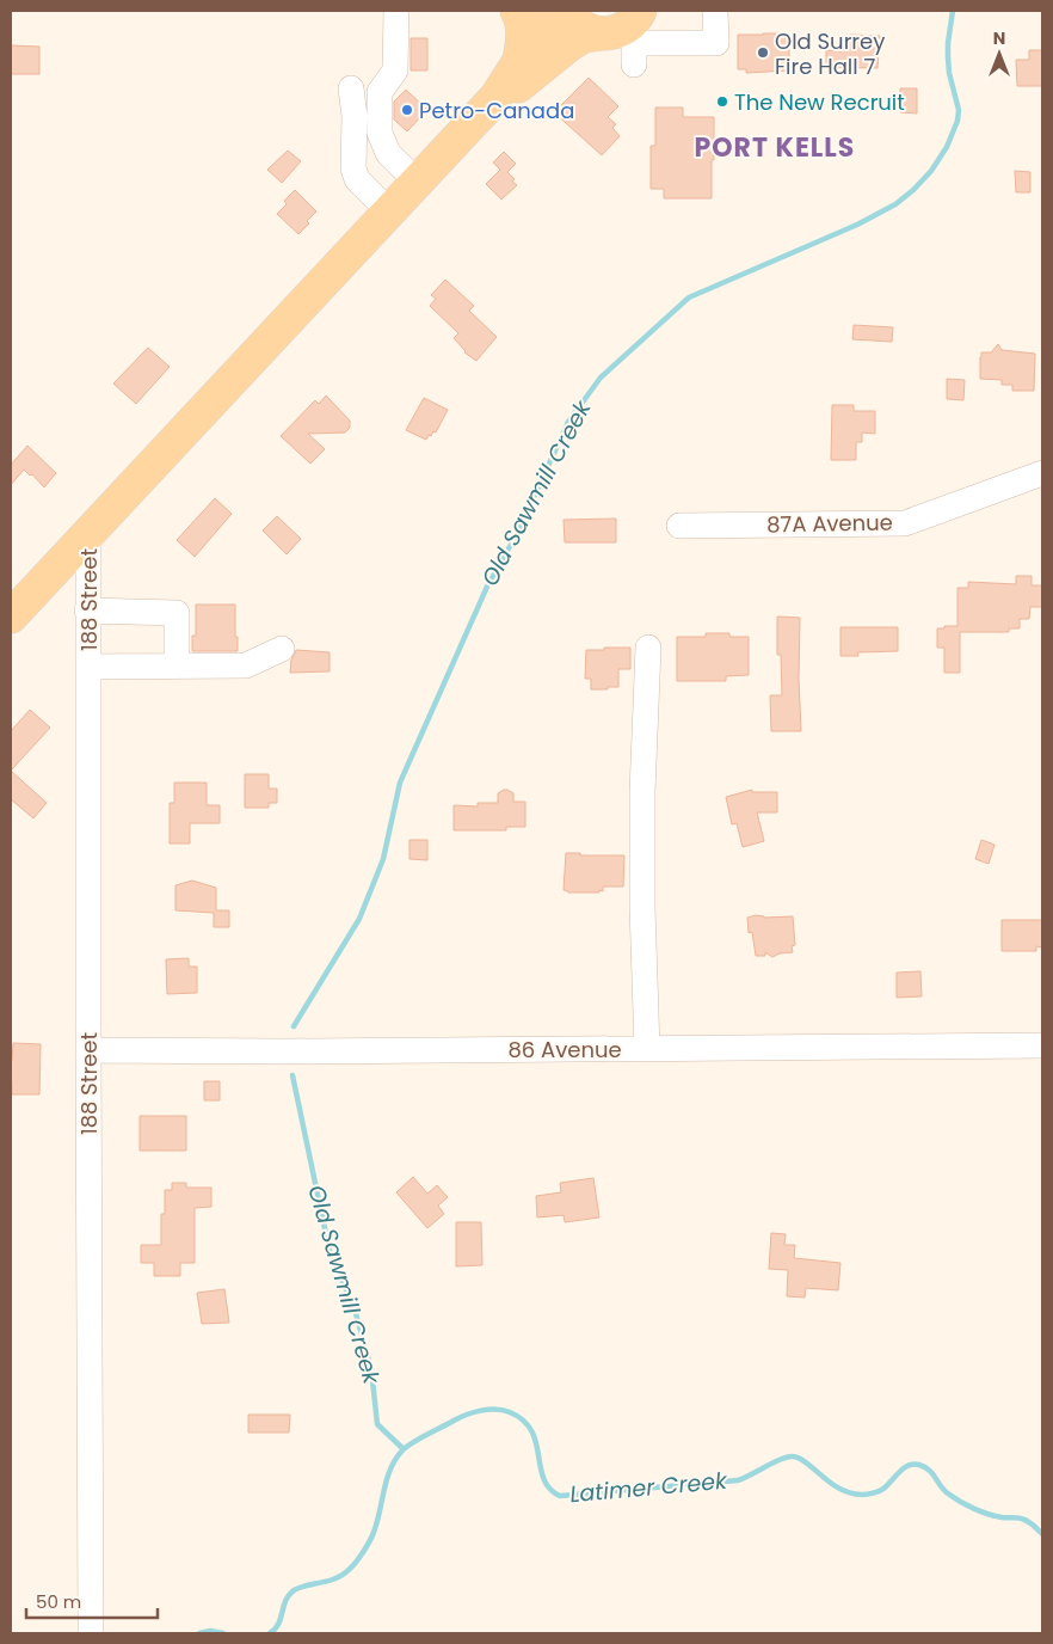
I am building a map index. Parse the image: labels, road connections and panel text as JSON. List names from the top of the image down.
{
  "streets": {
    "street": ["87A Avenue", "188 Street", "86 Avenue"]
  },
  "crossings": [
    ["188 Street", "86 Avenue"]
  ],
  "districts": ["PORT KELLS"],
  "water": ["Old Sawmill Creek", "Latimer Creek"],
  "places": ["Old Surrey Fire Hall 7", "The New Recruit", "Petro-Canada"],
  "scale_bar": "50 m",
  "north": "top"
}
